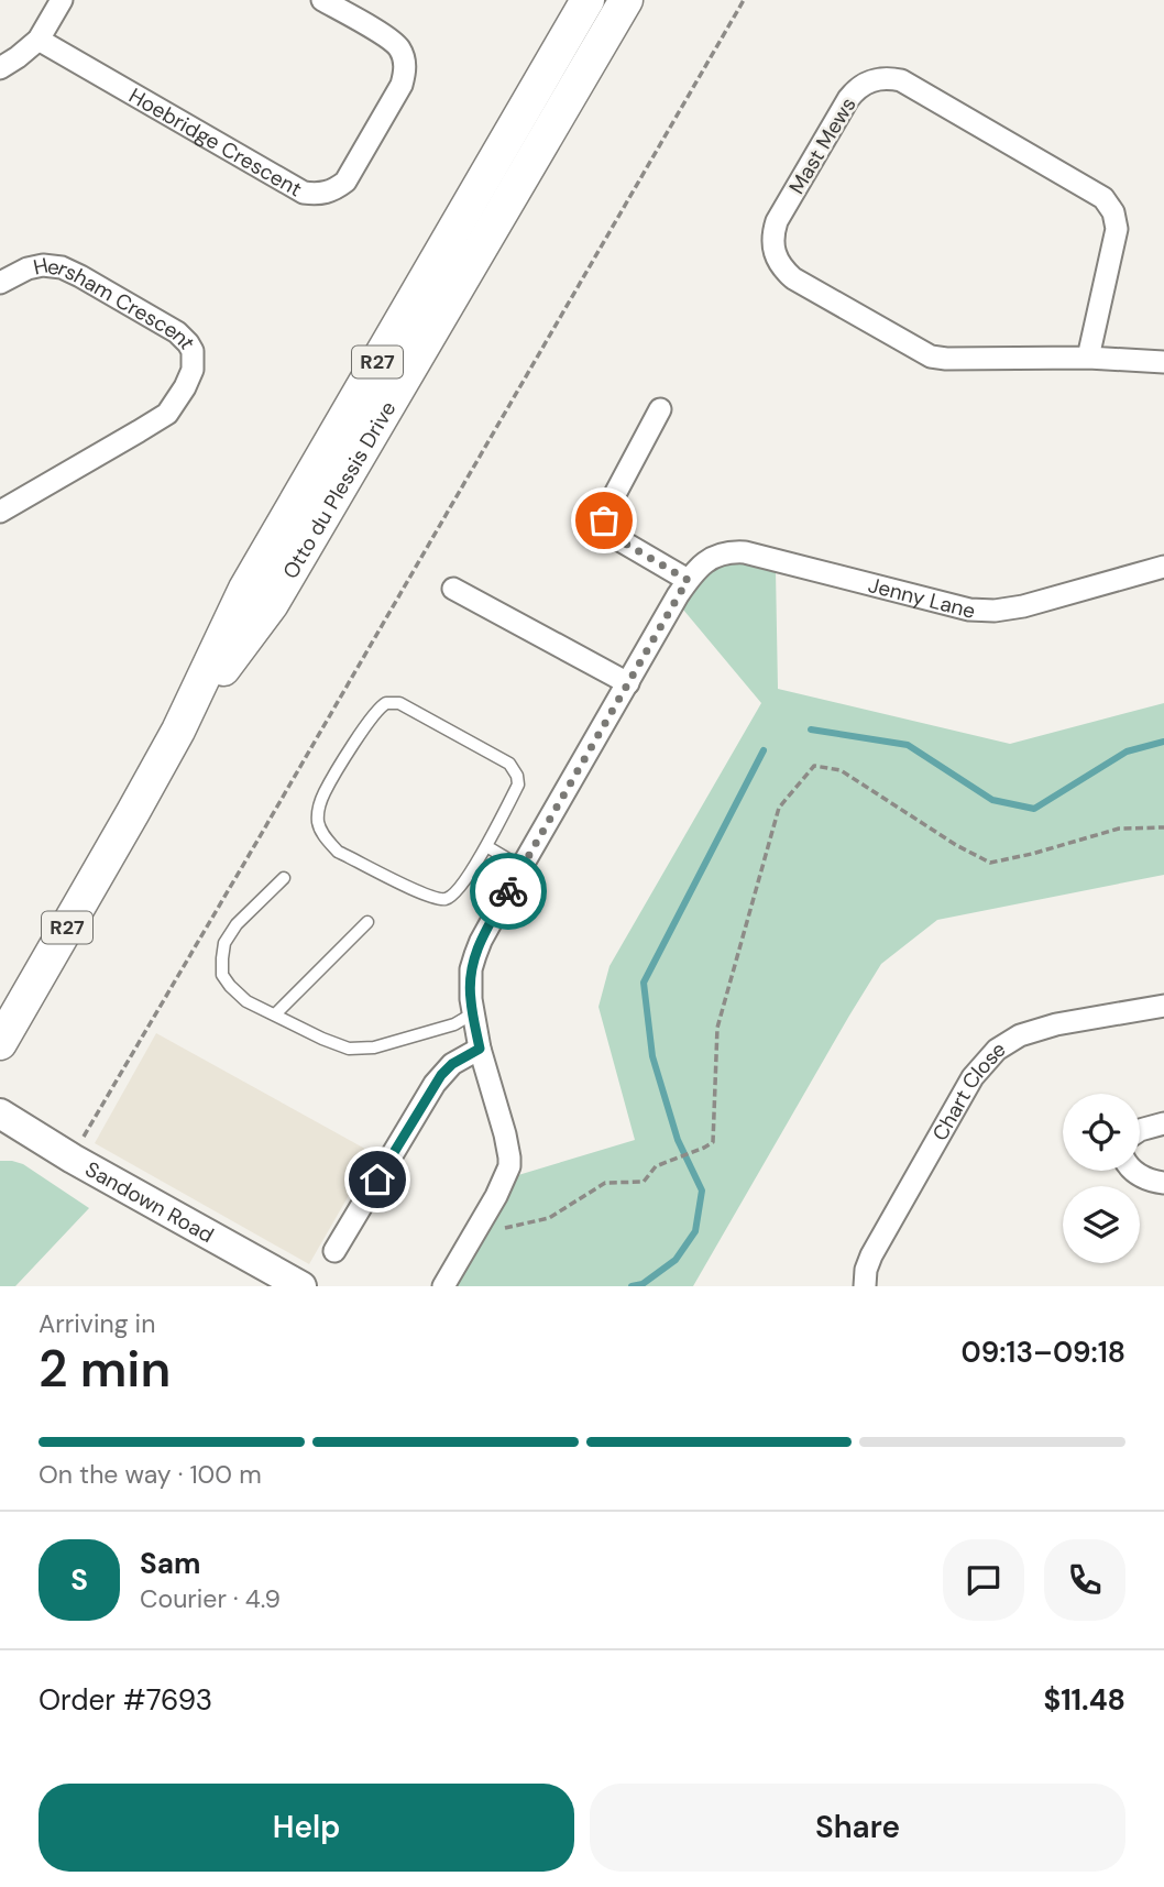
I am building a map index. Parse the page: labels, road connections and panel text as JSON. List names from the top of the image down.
{
  "streets": {
    "main road": ["R27", "Otto du Plessis Drive"],
    "street": [
      "Hoebridge Crescent",
      "Mast Mews",
      "Hersham Crescent",
      "Jenny Lane",
      "Chart Close",
      "Sandown Road"
    ]
  },
  "page": {
    "heading": ["2 min", "Arriving in", "09:13–09:18"],
    "panel": [
      "Sam",
      "Courier · 4.9",
      "Order #7693",
      "$11.48"
    ],
    "bar": "On the way · 100 m",
    "round": "S",
    "buttons": ["Help", "Share"]
  }
}
